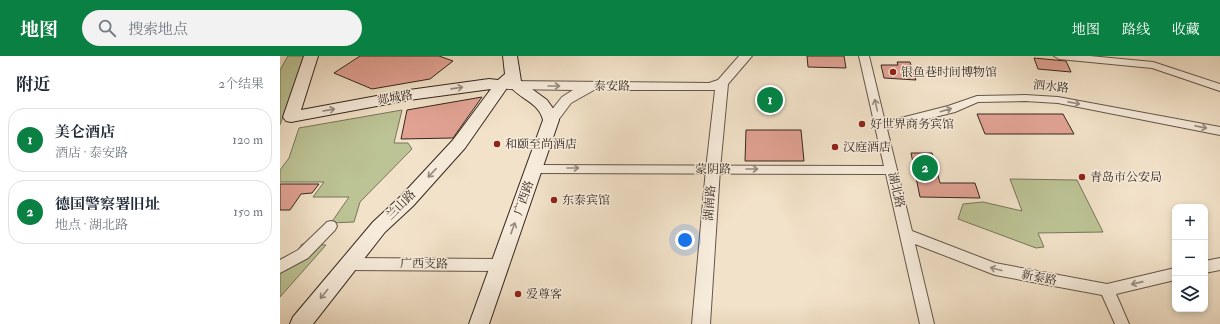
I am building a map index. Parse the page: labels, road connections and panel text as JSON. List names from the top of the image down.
{
  "streets": {
    "main road": ["郯城路", "广西路", "兰山路"],
    "street": [
      "泰安路",
      "泗水路",
      "蒙阴路",
      "湖北路",
      "湖南路",
      "广西支路",
      "新泰路"
    ]
  },
  "crossings": [
    ["泰安路", "郯城路"],
    ["泰安路", "湖南路"],
    ["泰安路", "兰山路"],
    ["泗水路", "湖北路"],
    ["郯城路", "兰山路"],
    ["蒙阴路", "湖北路"],
    ["蒙阴路", "广西路"],
    ["蒙阴路", "湖南路"],
    ["湖北路", "新泰路"],
    ["广西路", "广西支路"],
    ["兰山路", "广西支路"]
  ],
  "one_way": [
    "蒙阴路",
    "广西路",
    "兰山路",
    "新泰路"
  ],
  "places": [
    "银鱼巷时间博物馆",
    "好世界商务宾馆",
    "和颐至尚酒店",
    "汉庭酒店",
    "青岛市公安局",
    "东泰宾馆",
    "爱尊客"
  ],
  "page": {
    "header": "地图",
    "search": "搜索地点",
    "nav": ["地图", "路线", "收藏"],
    "heading": ["附近", "2个结果"],
    "pins": ["1", "2"],
    "list": [
      {
        "mark": "1",
        "name": "美仑酒店",
        "note": "酒店 · 泰安路",
        "value": "120 m"
      },
      {
        "mark": "2",
        "name": "德国警察署旧址",
        "note": "地点 · 湖北路",
        "value": "150 m"
      }
    ],
    "map_buttons": ["+", "−"]
  }
}
